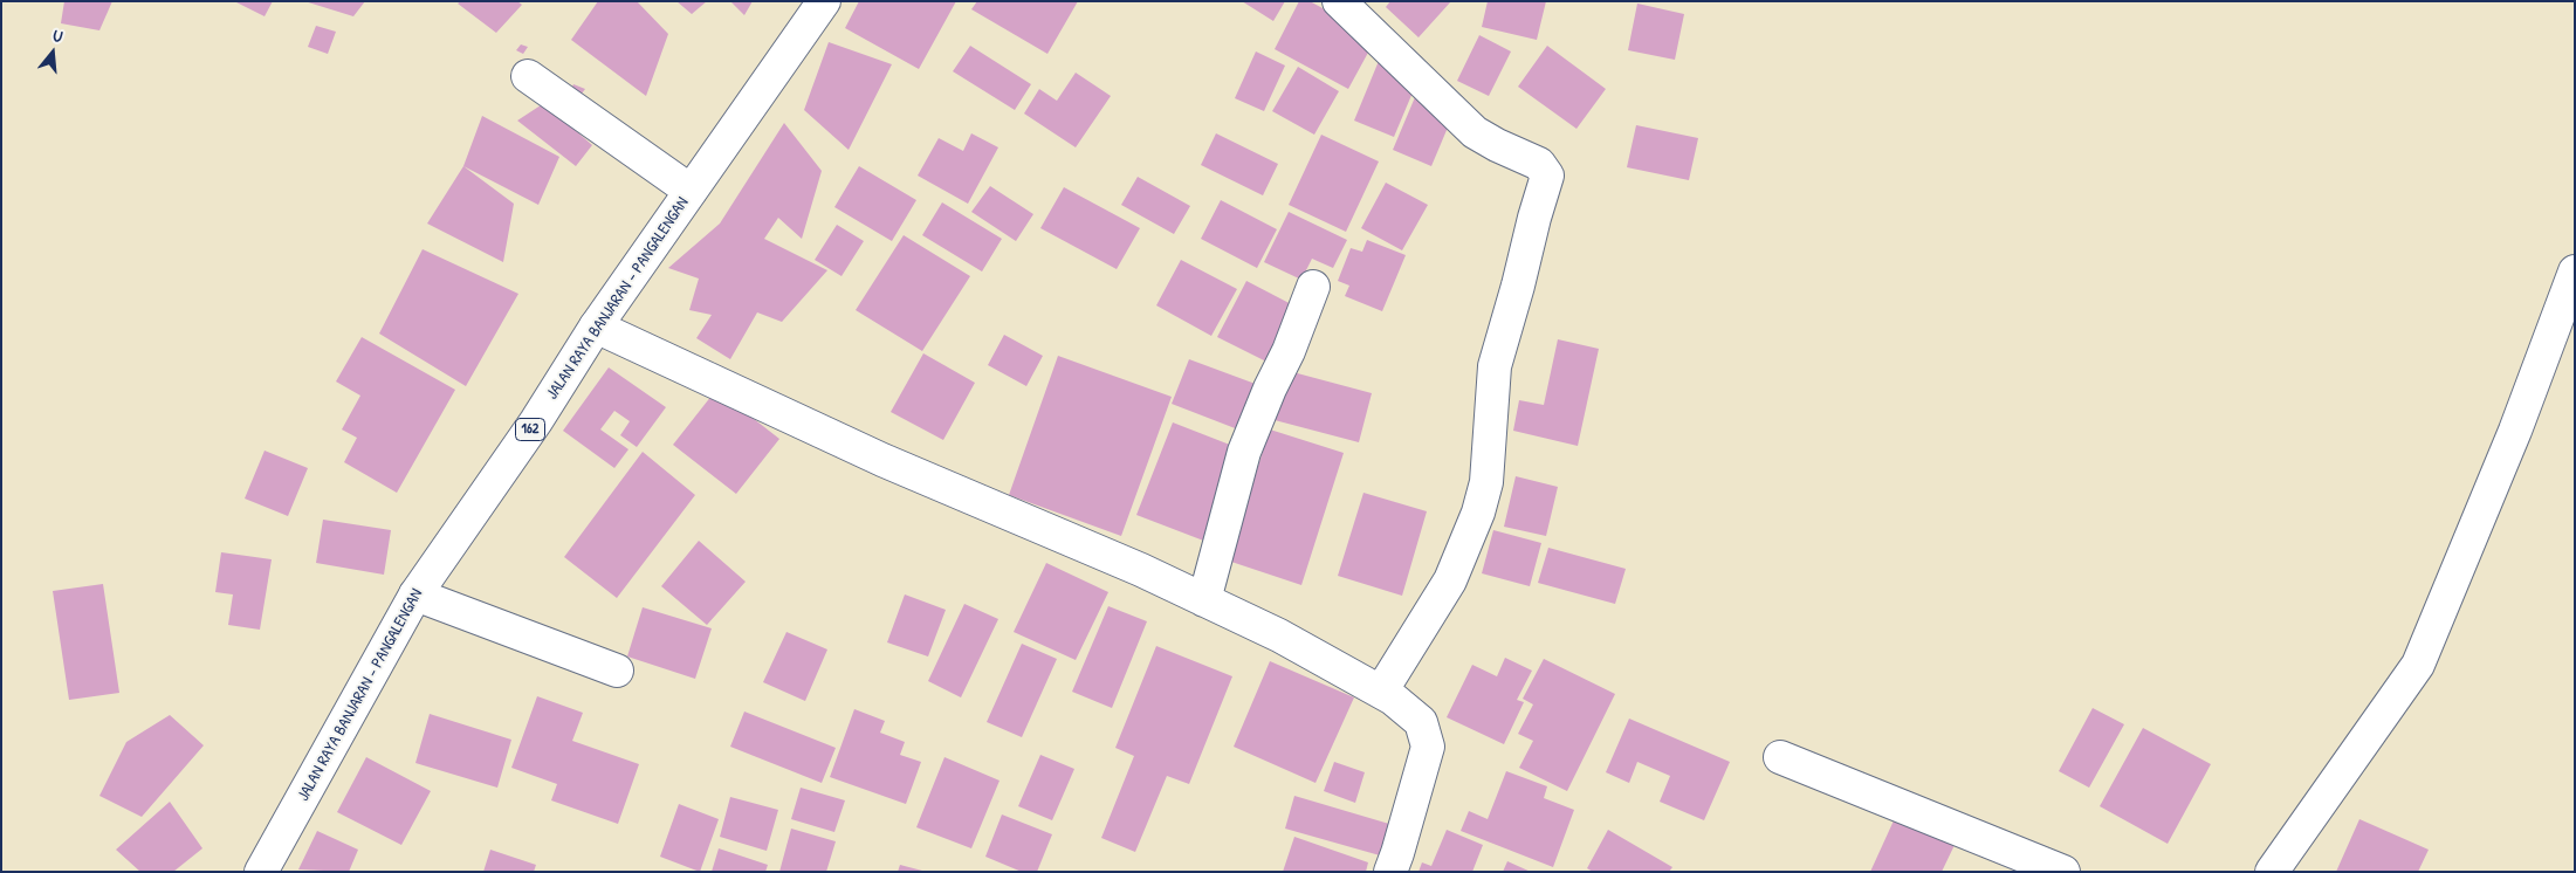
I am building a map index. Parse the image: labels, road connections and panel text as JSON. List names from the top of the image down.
{
  "streets": {
    "street": ["JALAN RAYA BANJARAN - PANGALENGAN", "162"]
  },
  "north": "top"
}
